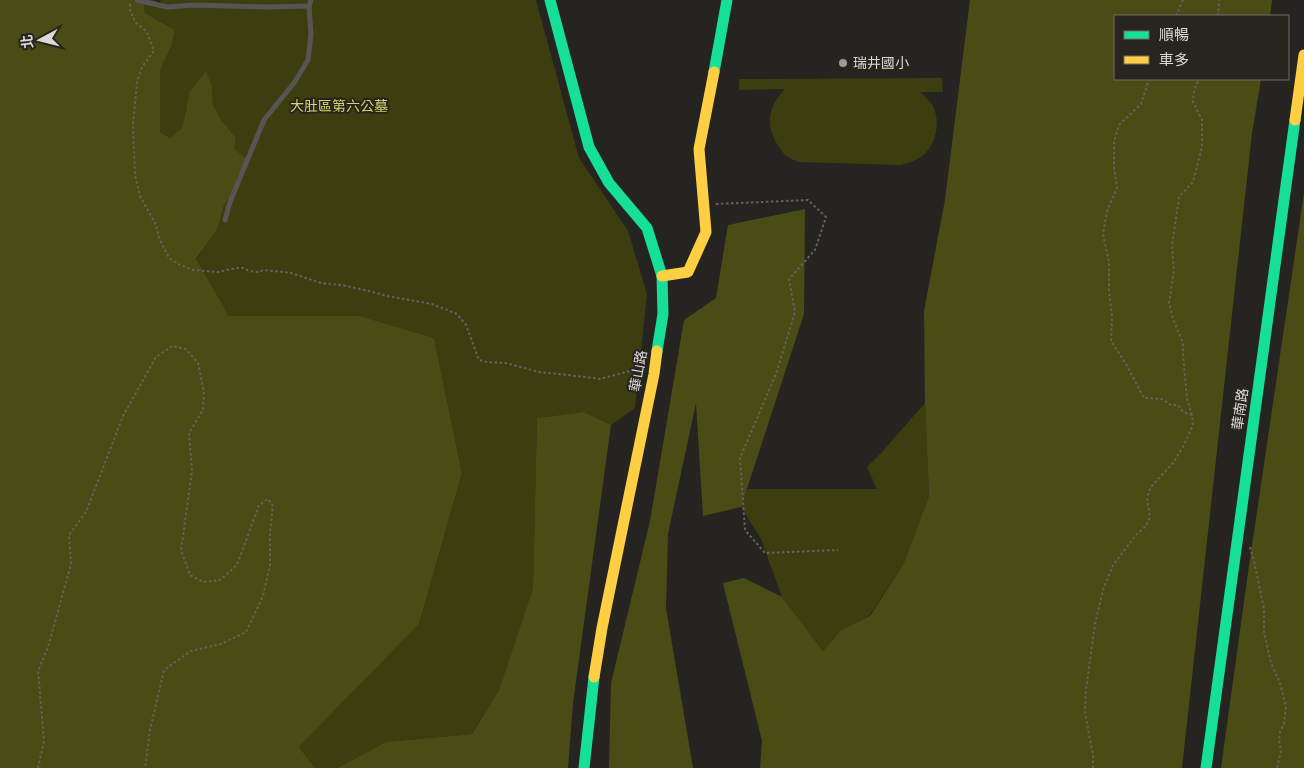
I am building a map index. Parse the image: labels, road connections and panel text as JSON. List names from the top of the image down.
{
  "streets": {
    "street": ["華山路", "華南路"]
  },
  "parks": ["大肚區第六公墓"],
  "places": ["瑞井國小"],
  "legend": ["順暢", "車多"],
  "north": "left"
}
